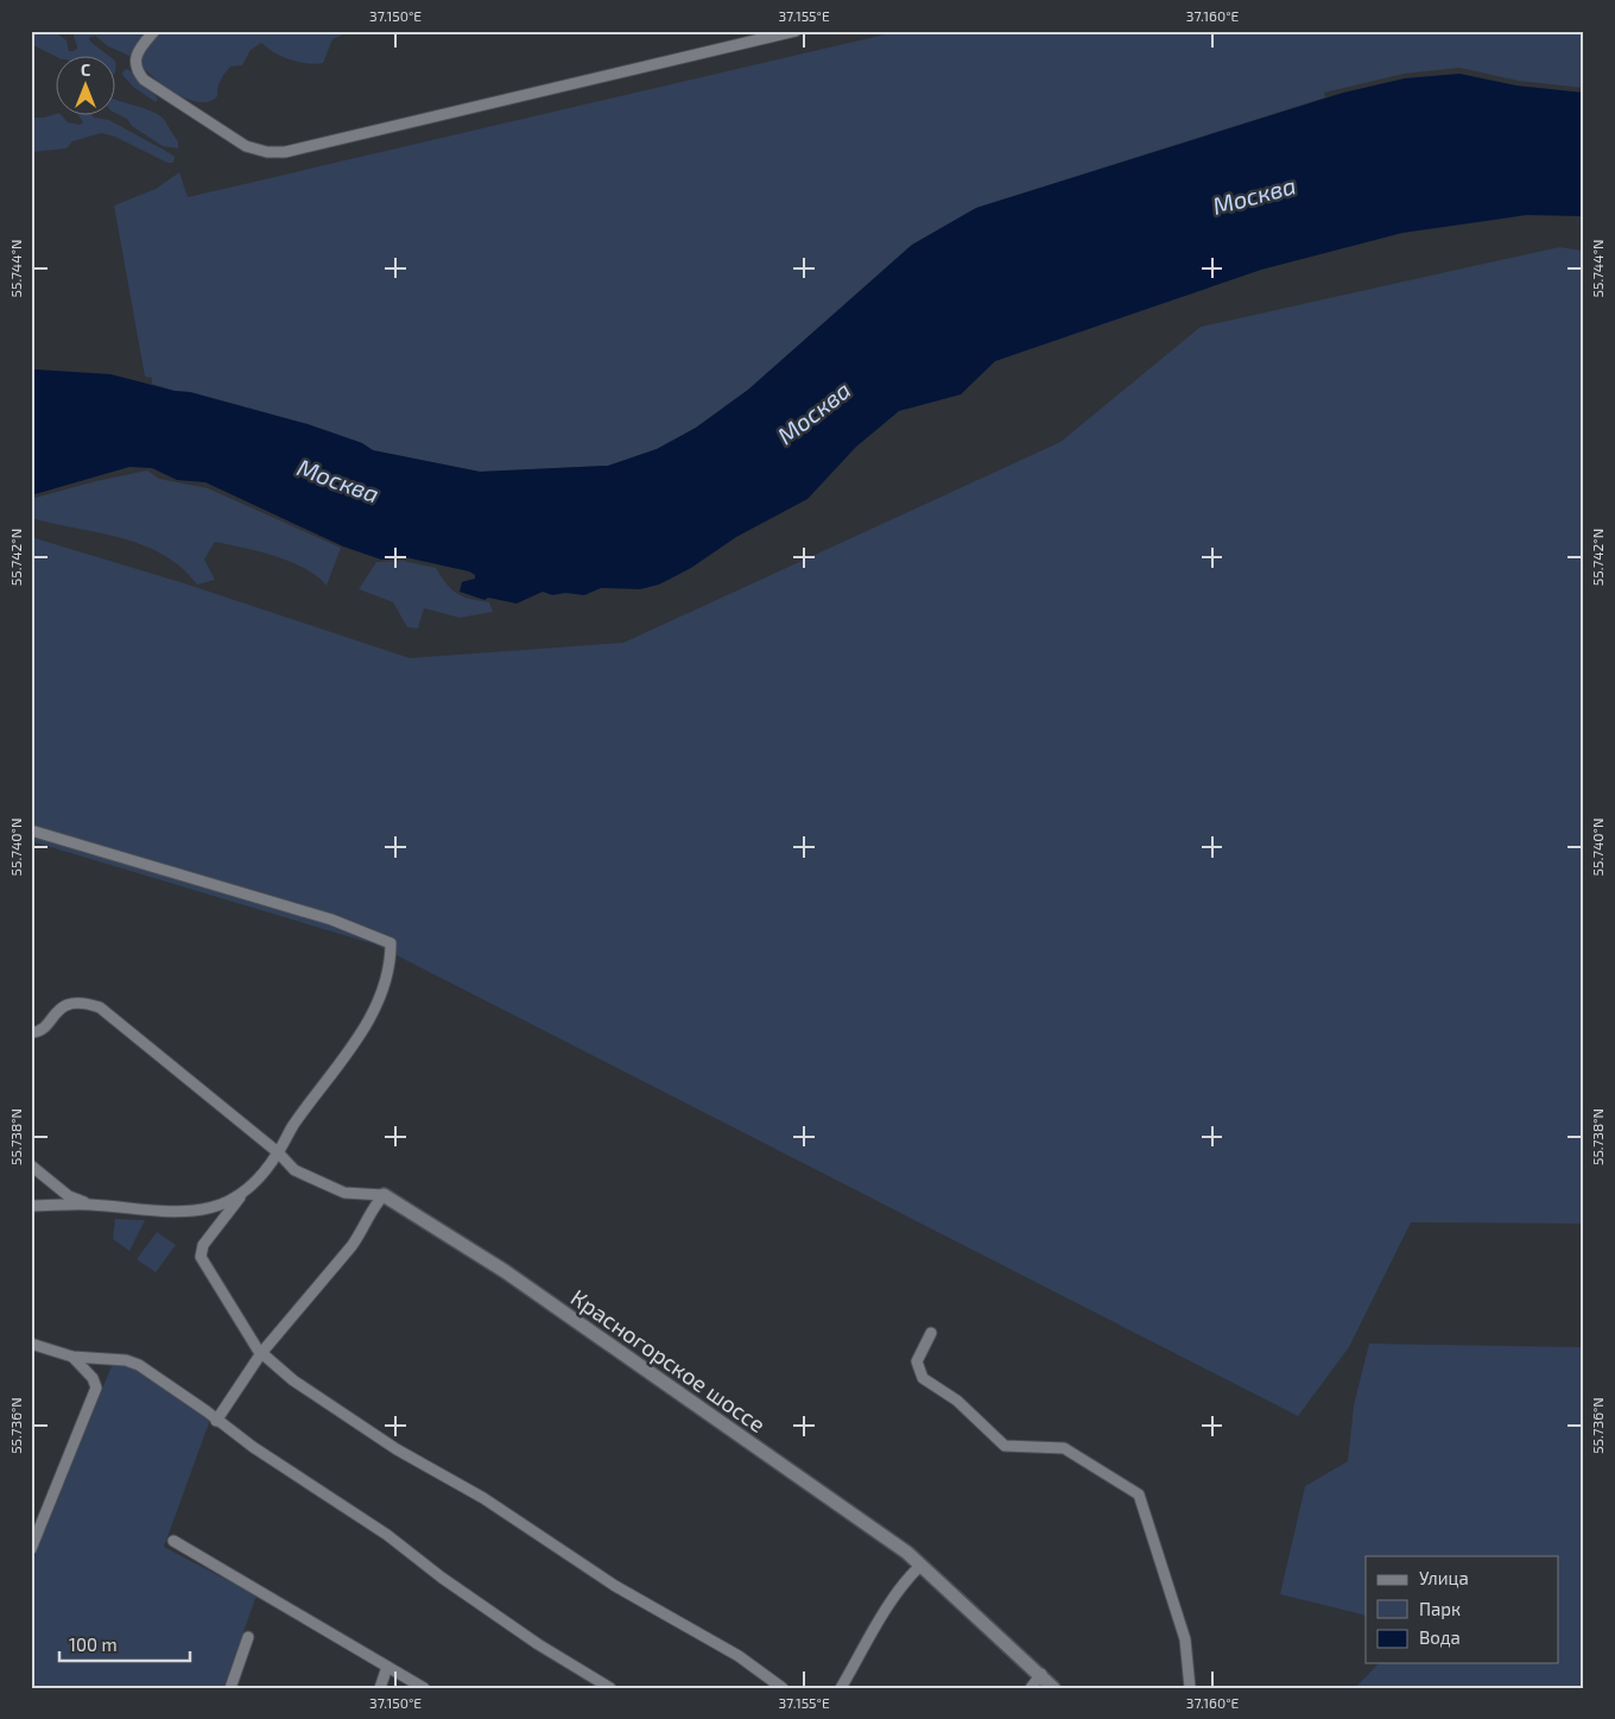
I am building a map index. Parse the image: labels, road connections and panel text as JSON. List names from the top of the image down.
{
  "streets": {
    "street": ["Красногорское шоссе"]
  },
  "water": ["Москва"],
  "legend": ["Улица", "Парк", "Вода"],
  "scale_bar": "100 m",
  "north": "top",
  "coordinates": [
    "37.150°E",
    "37.155°E",
    "37.160°E",
    "55.744°N",
    "55.742°N",
    "55.740°N",
    "55.738°N",
    "55.736°N"
  ]
}
